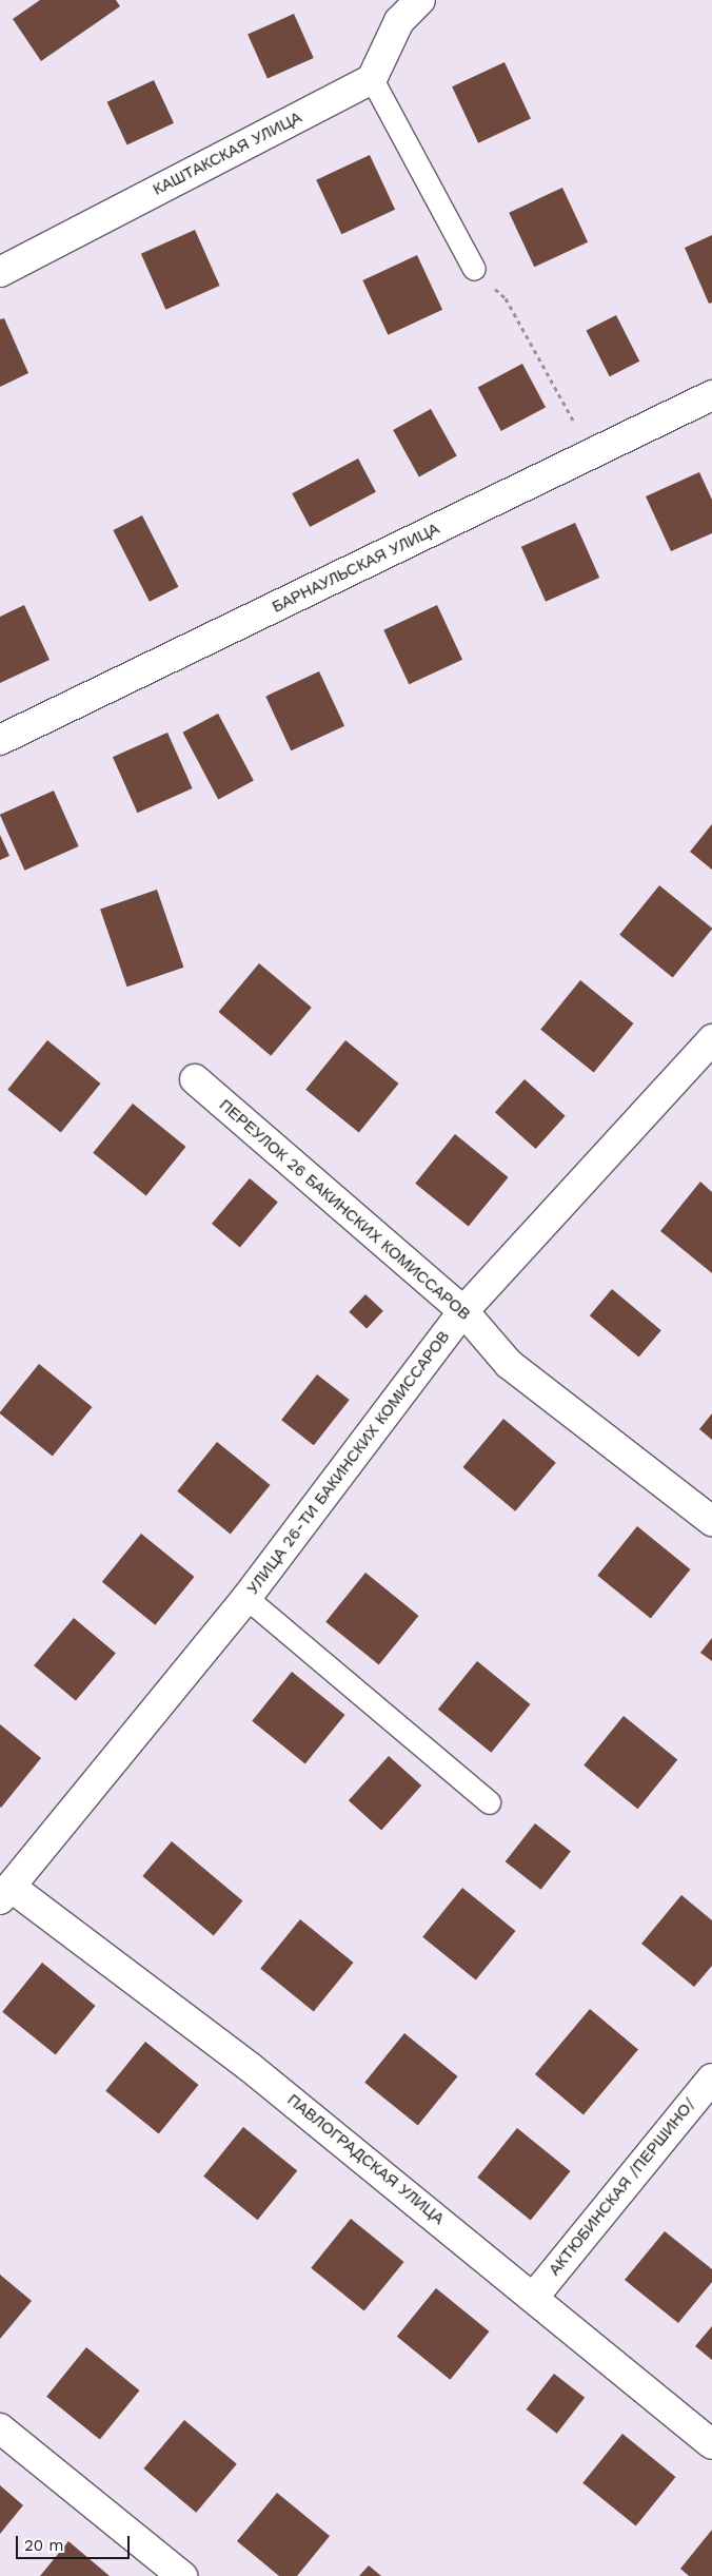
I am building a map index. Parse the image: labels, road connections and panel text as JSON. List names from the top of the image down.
{
  "streets": {
    "street": [
      "КАШТАКСКАЯ УЛИЦА",
      "БАРНАУЛЬСКАЯ УЛИЦА",
      "ПЕРЕУЛОК 26 БАКИНСКИХ КОМИССАРОВ",
      "УЛИЦА 26-ТИ БАКИНСКИХ КОМИССАРОВ",
      "ПАВЛОГРАДСКАЯ УЛИЦА",
      "АКТЮБИНСКАЯ /ПЕРШИНО/"
    ]
  },
  "crossings": [
    ["ПЕРЕУЛОК 26 БАКИНСКИХ КОМИССАРОВ", "УЛИЦА 26-ТИ БАКИНСКИХ КОМИССАРОВ"],
    ["УЛИЦА 26-ТИ БАКИНСКИХ КОМИССАРОВ", "ПАВЛОГРАДСКАЯ УЛИЦА"],
    ["ПАВЛОГРАДСКАЯ УЛИЦА", "АКТЮБИНСКАЯ /ПЕРШИНО/"]
  ],
  "scale_bar": "20 m"
}
